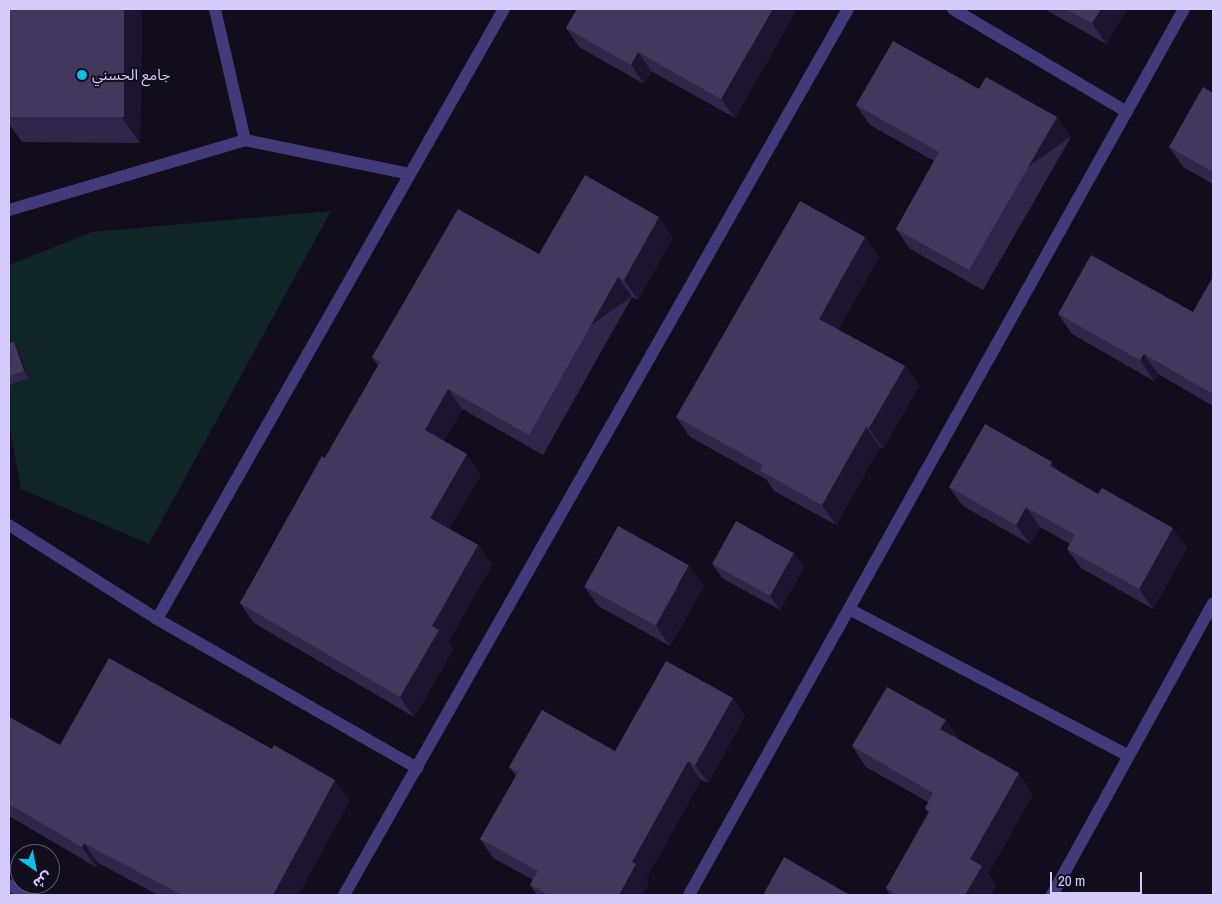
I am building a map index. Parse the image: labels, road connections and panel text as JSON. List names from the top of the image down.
{
  "places": ["جامع الحسني"],
  "scale_bar": "20 m",
  "north": "bottom right"
}
